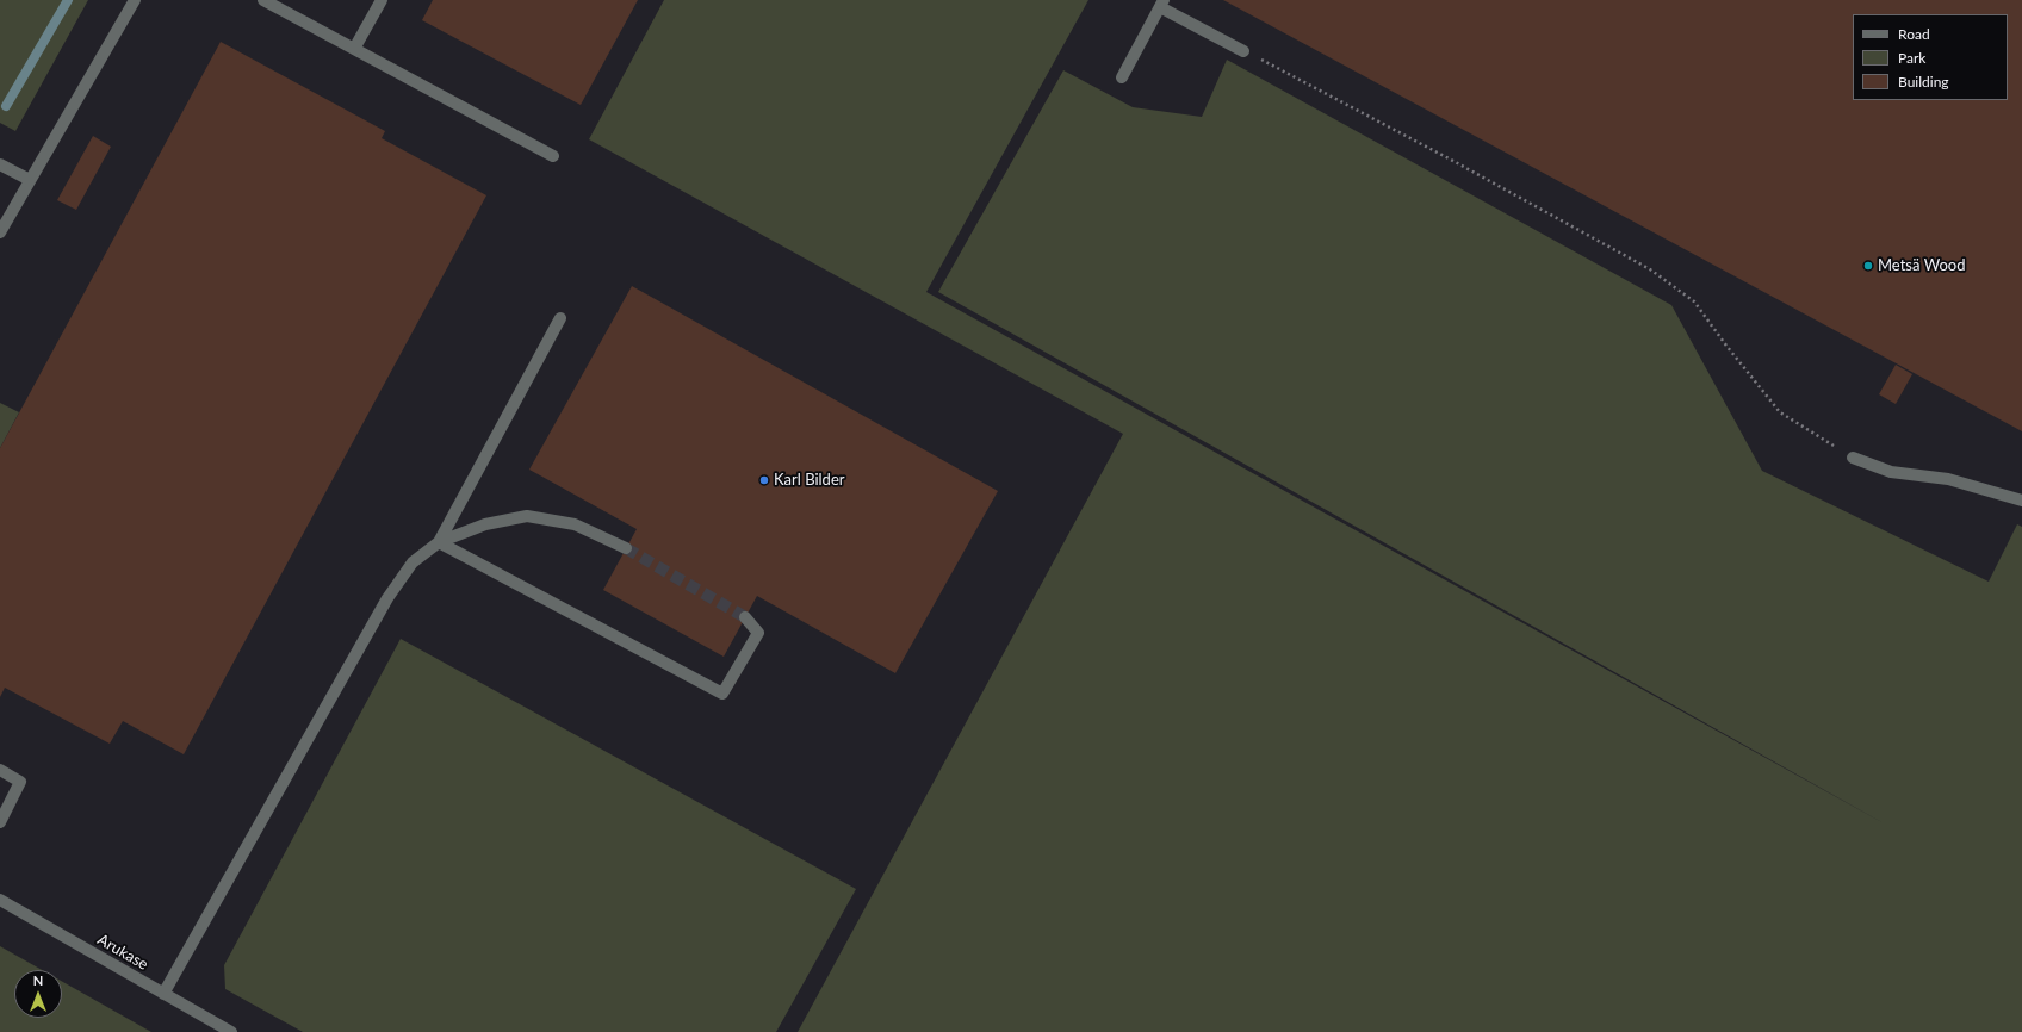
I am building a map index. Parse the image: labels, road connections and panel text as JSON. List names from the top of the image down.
{
  "streets": {
    "street": ["Arukase"]
  },
  "places": ["Metsä Wood", "Karl Bilder"],
  "legend": ["Road", "Park", "Building"],
  "north": "top"
}
